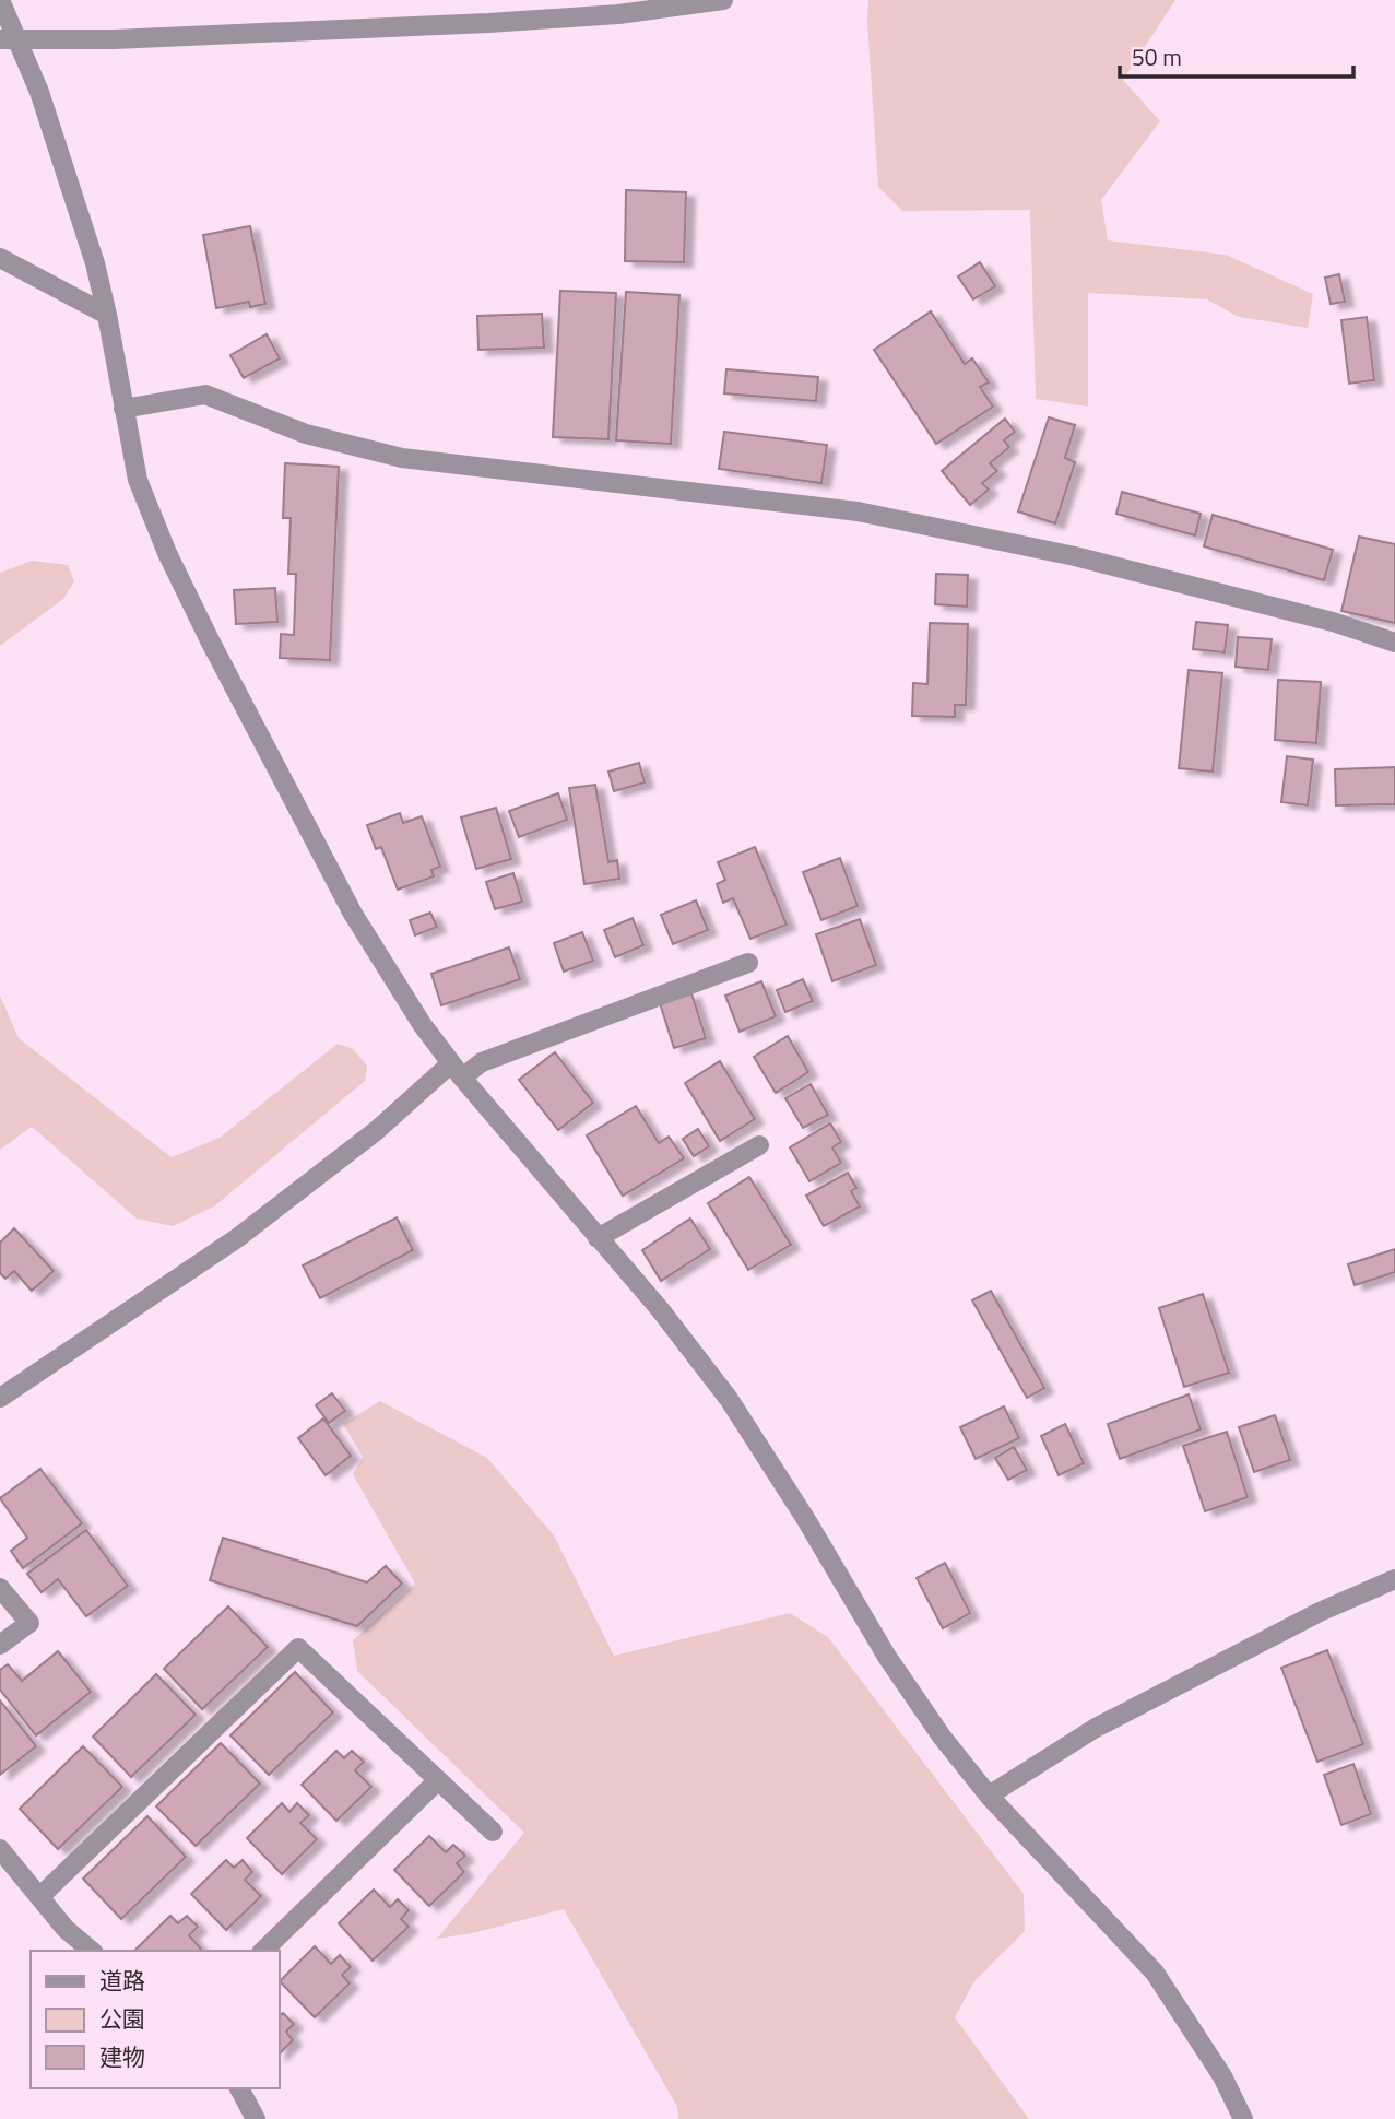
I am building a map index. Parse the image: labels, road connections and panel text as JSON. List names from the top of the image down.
{
  "legend": ["道路", "公園", "建物"],
  "scale_bar": "50 m"
}
